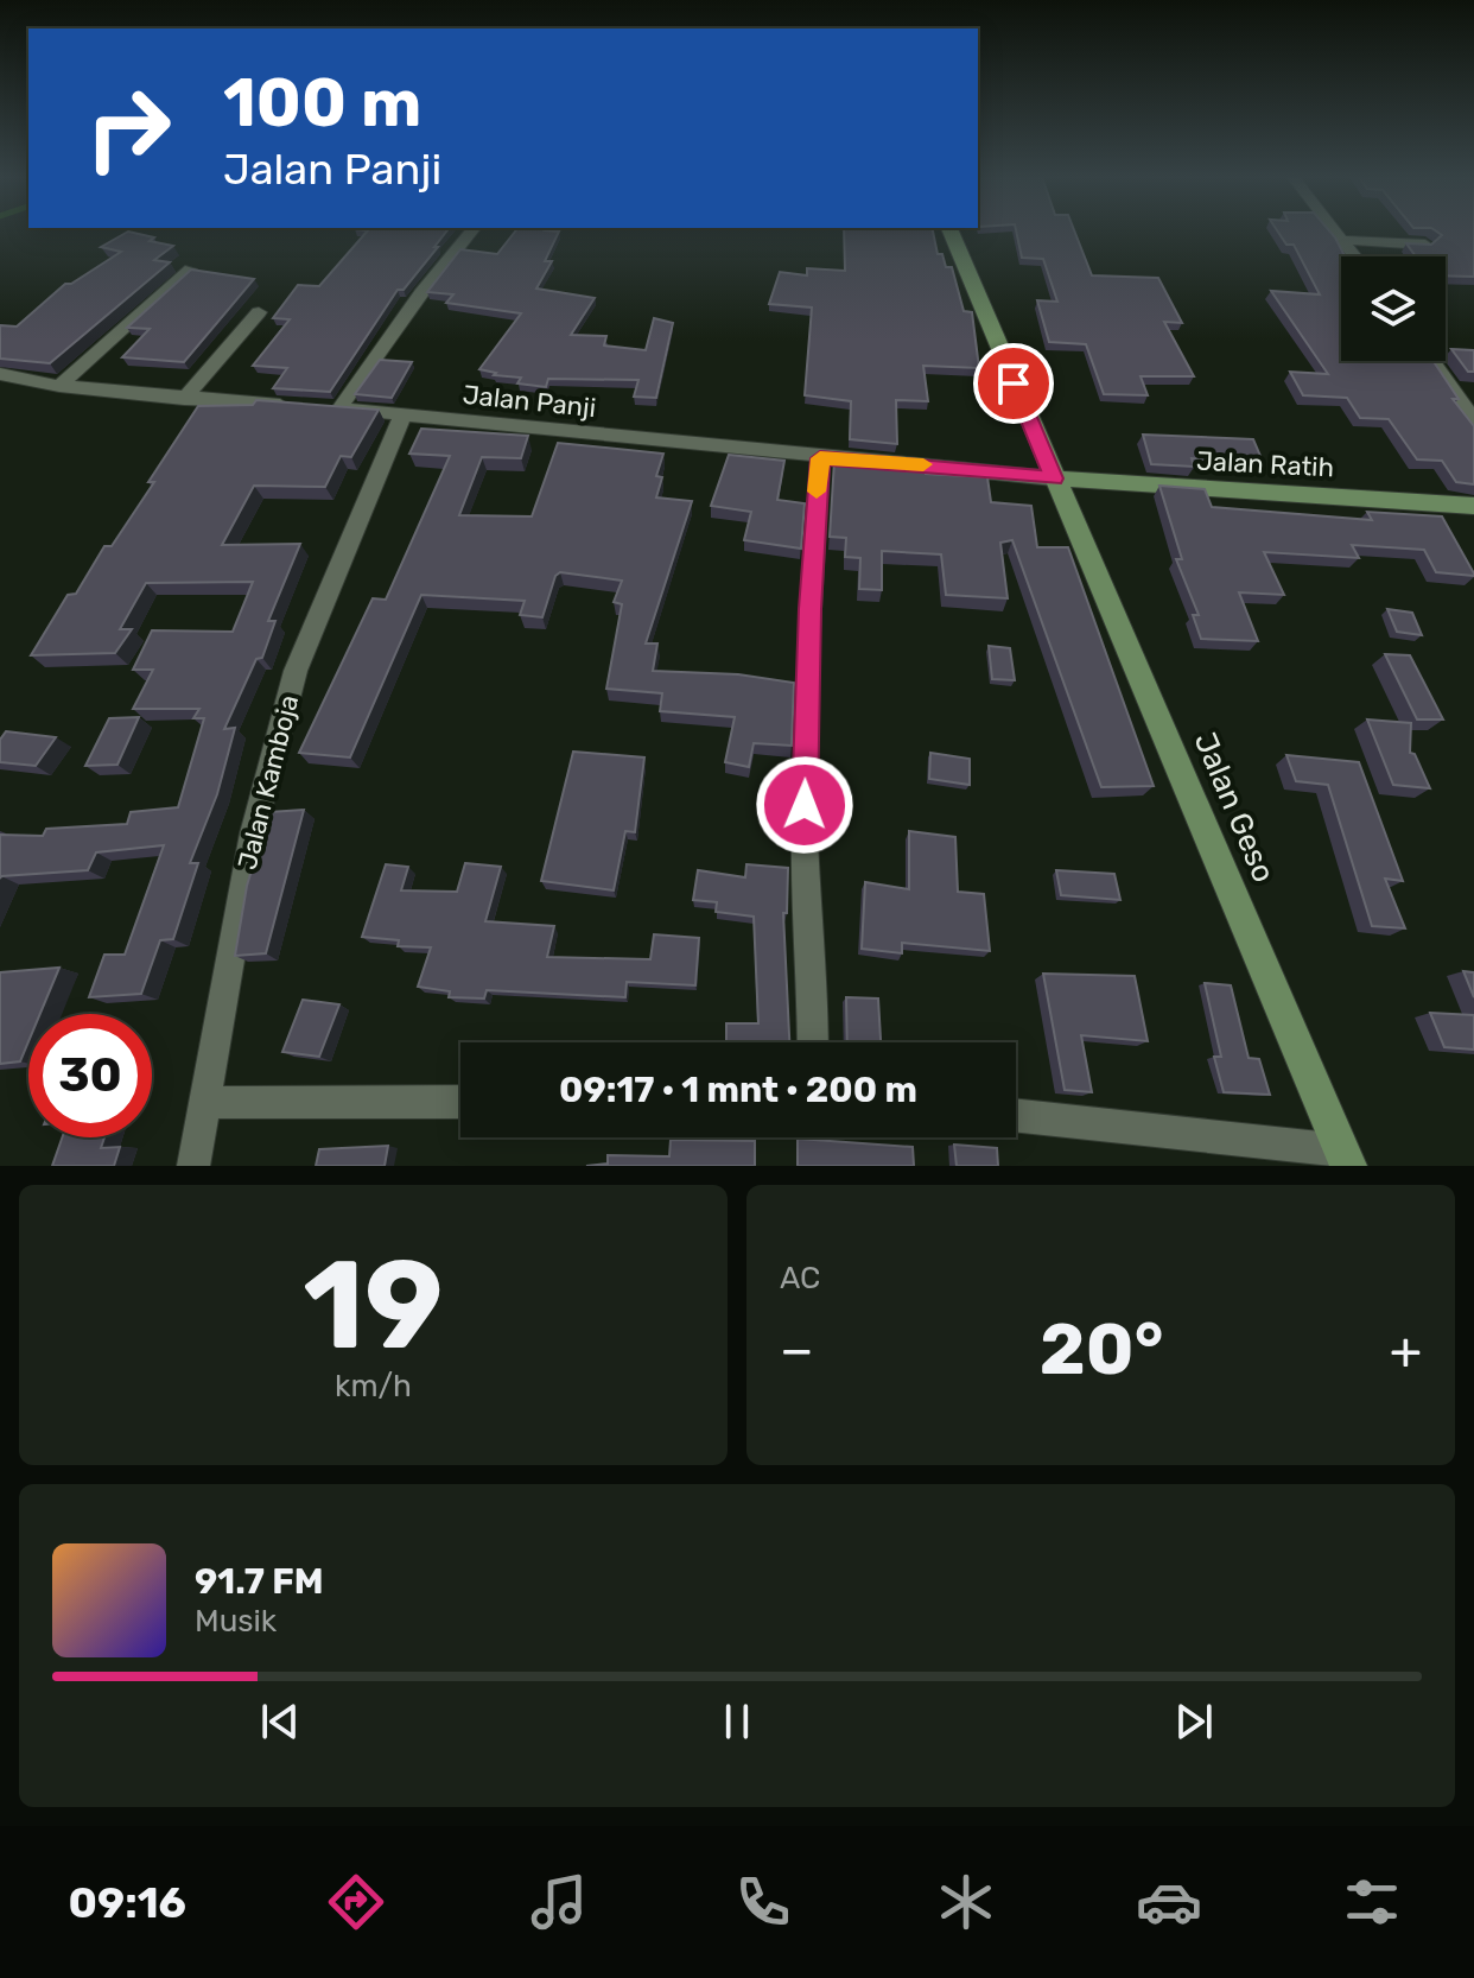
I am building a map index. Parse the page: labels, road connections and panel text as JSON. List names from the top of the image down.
{
  "streets": {
    "main road": ["Jalan Ratih", "Jalan Geso"],
    "street": ["Jalan Panji", "Jalan Kamboja"]
  },
  "crossings": [
    ["Jalan Panji", "Jalan Ratih"],
    ["Jalan Panji", "Jalan Kamboja"],
    ["Jalan Panji", "Jalan Geso"],
    ["Jalan Ratih", "Jalan Geso"]
  ],
  "page": {
    "turn": ["100 m", "Jalan Panji"],
    "limit": "30",
    "trip": "09:17 · 1 mnt · 200 m",
    "tile": [
      ["19", "km/h"],
      "AC"
    ],
    "heat": ["−", "20°", "+"],
    "song": ["91.7 FM", "Musik"],
    "tabs": "09:16"
  }
}
